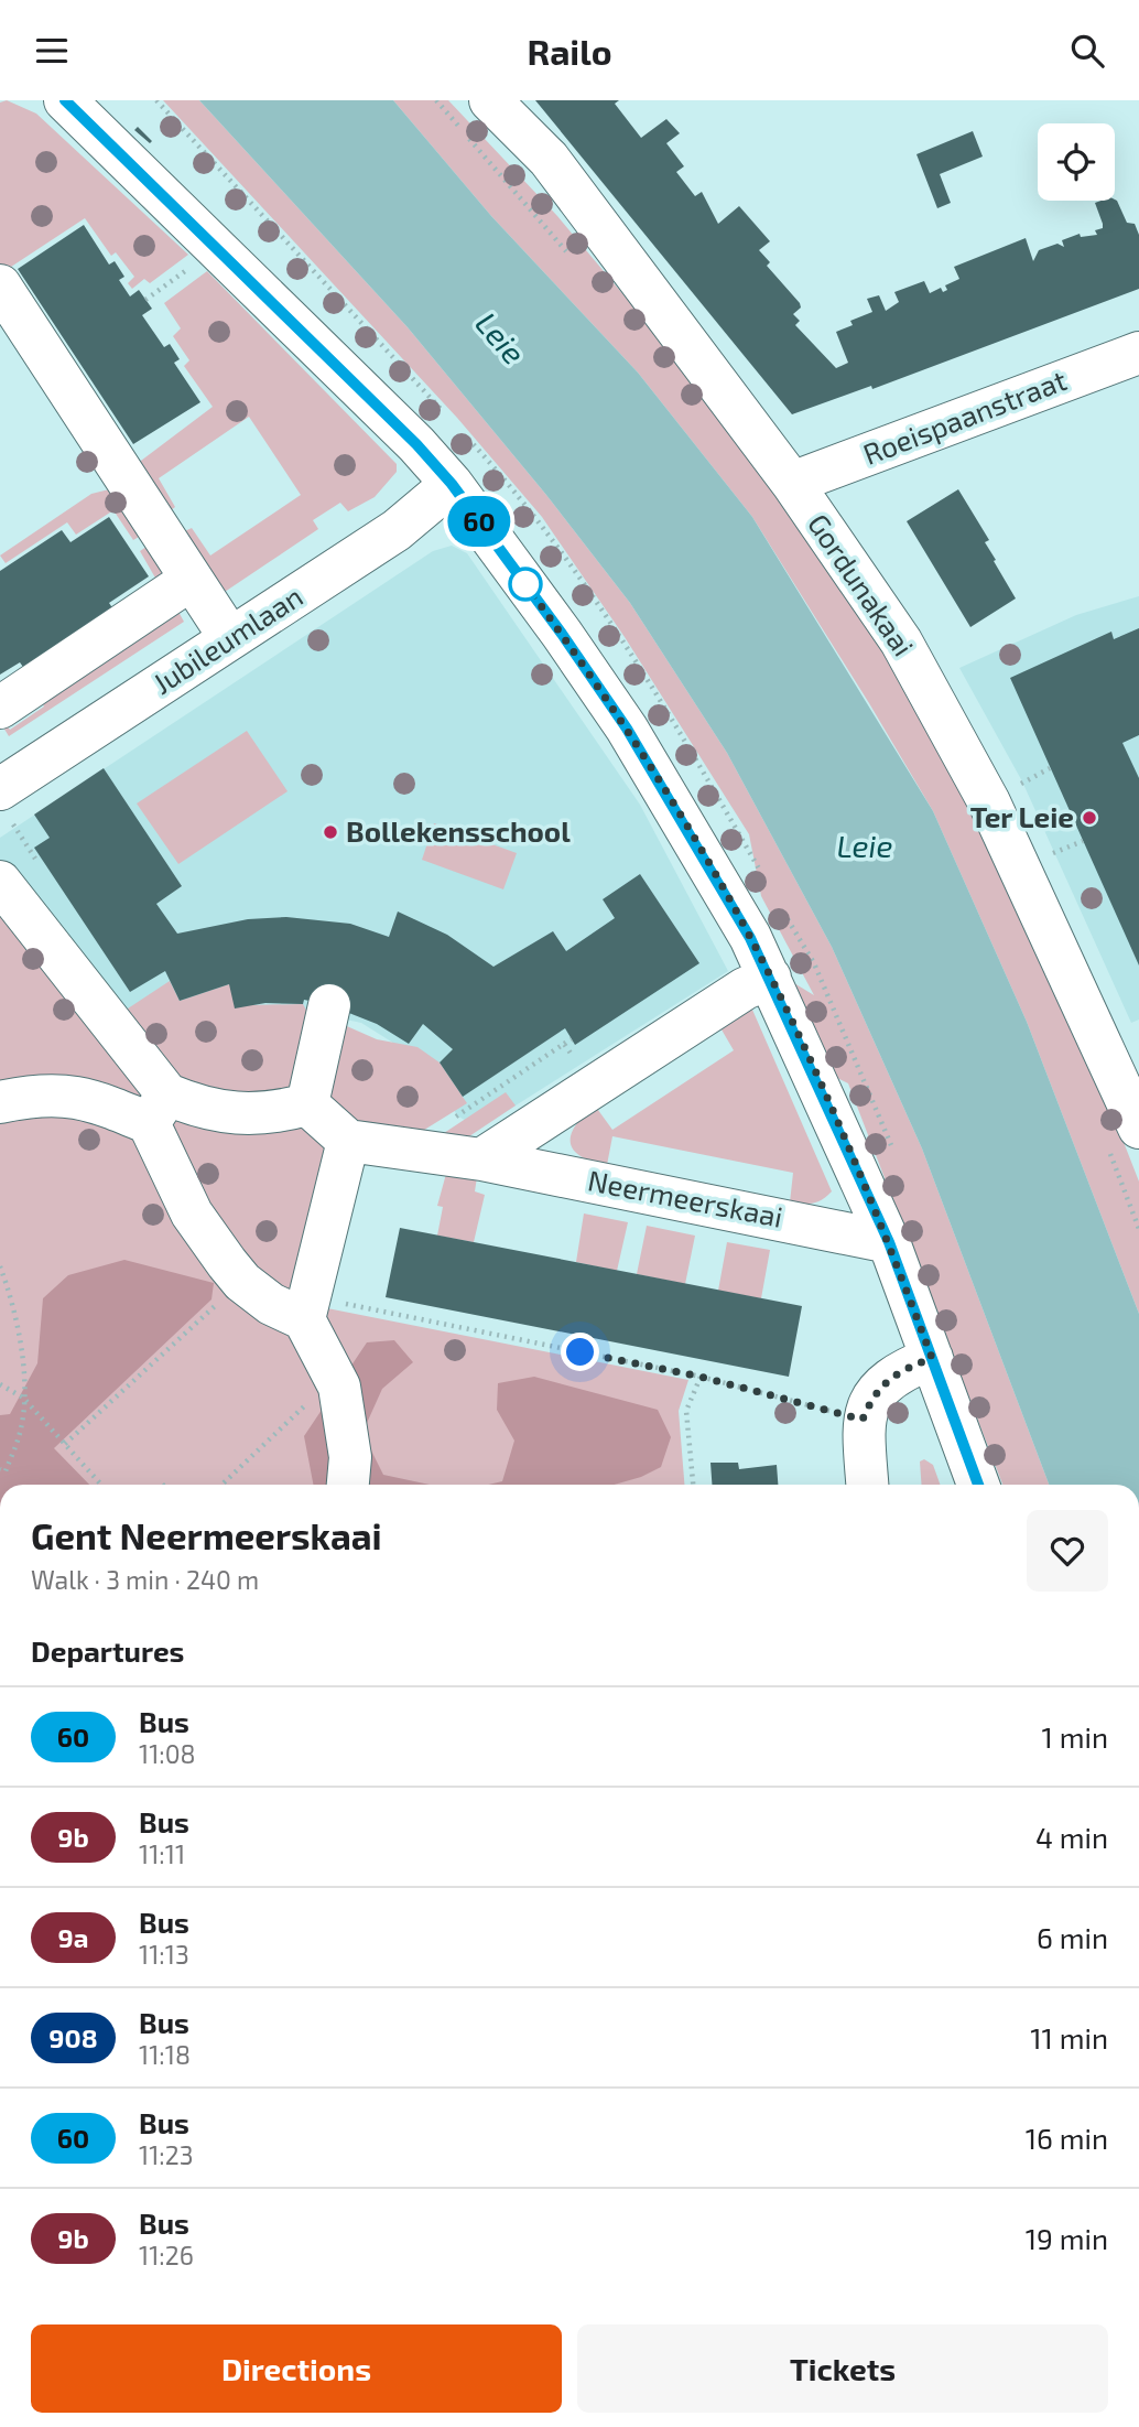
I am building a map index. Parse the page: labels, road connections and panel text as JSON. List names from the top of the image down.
{
  "streets": {
    "street": [
      "Roeispaanstraat",
      "Gordunakaai",
      "Jubileumlaan",
      "Neermeerskaai"
    ]
  },
  "crossings": [
    ["Roeispaanstraat", "Gordunakaai"]
  ],
  "water": ["Leie"],
  "places": ["Ter Leie", "Bollekensschool"],
  "lines": ["bus line 60"],
  "page": {
    "header": "Railo",
    "on_map": "60",
    "heading": [
      ["Gent Neermeerskaai", "Walk · 3 min · 240 m"],
      "Departures"
    ],
    "list": [
      {
        "mark": "60",
        "name": "Bus",
        "note": "11:08",
        "value": "1 min"
      },
      {
        "mark": "9b",
        "name": "Bus",
        "note": "11:11",
        "value": "4 min"
      },
      {
        "mark": "9a",
        "name": "Bus",
        "note": "11:13",
        "value": "6 min"
      },
      {
        "mark": "908",
        "name": "Bus",
        "note": "11:18",
        "value": "11 min"
      },
      {
        "mark": "60",
        "name": "Bus",
        "note": "11:23",
        "value": "16 min"
      },
      {
        "mark": "9b",
        "name": "Bus",
        "note": "11:26",
        "value": "19 min"
      }
    ],
    "buttons": ["Directions", "Tickets"]
  }
}
